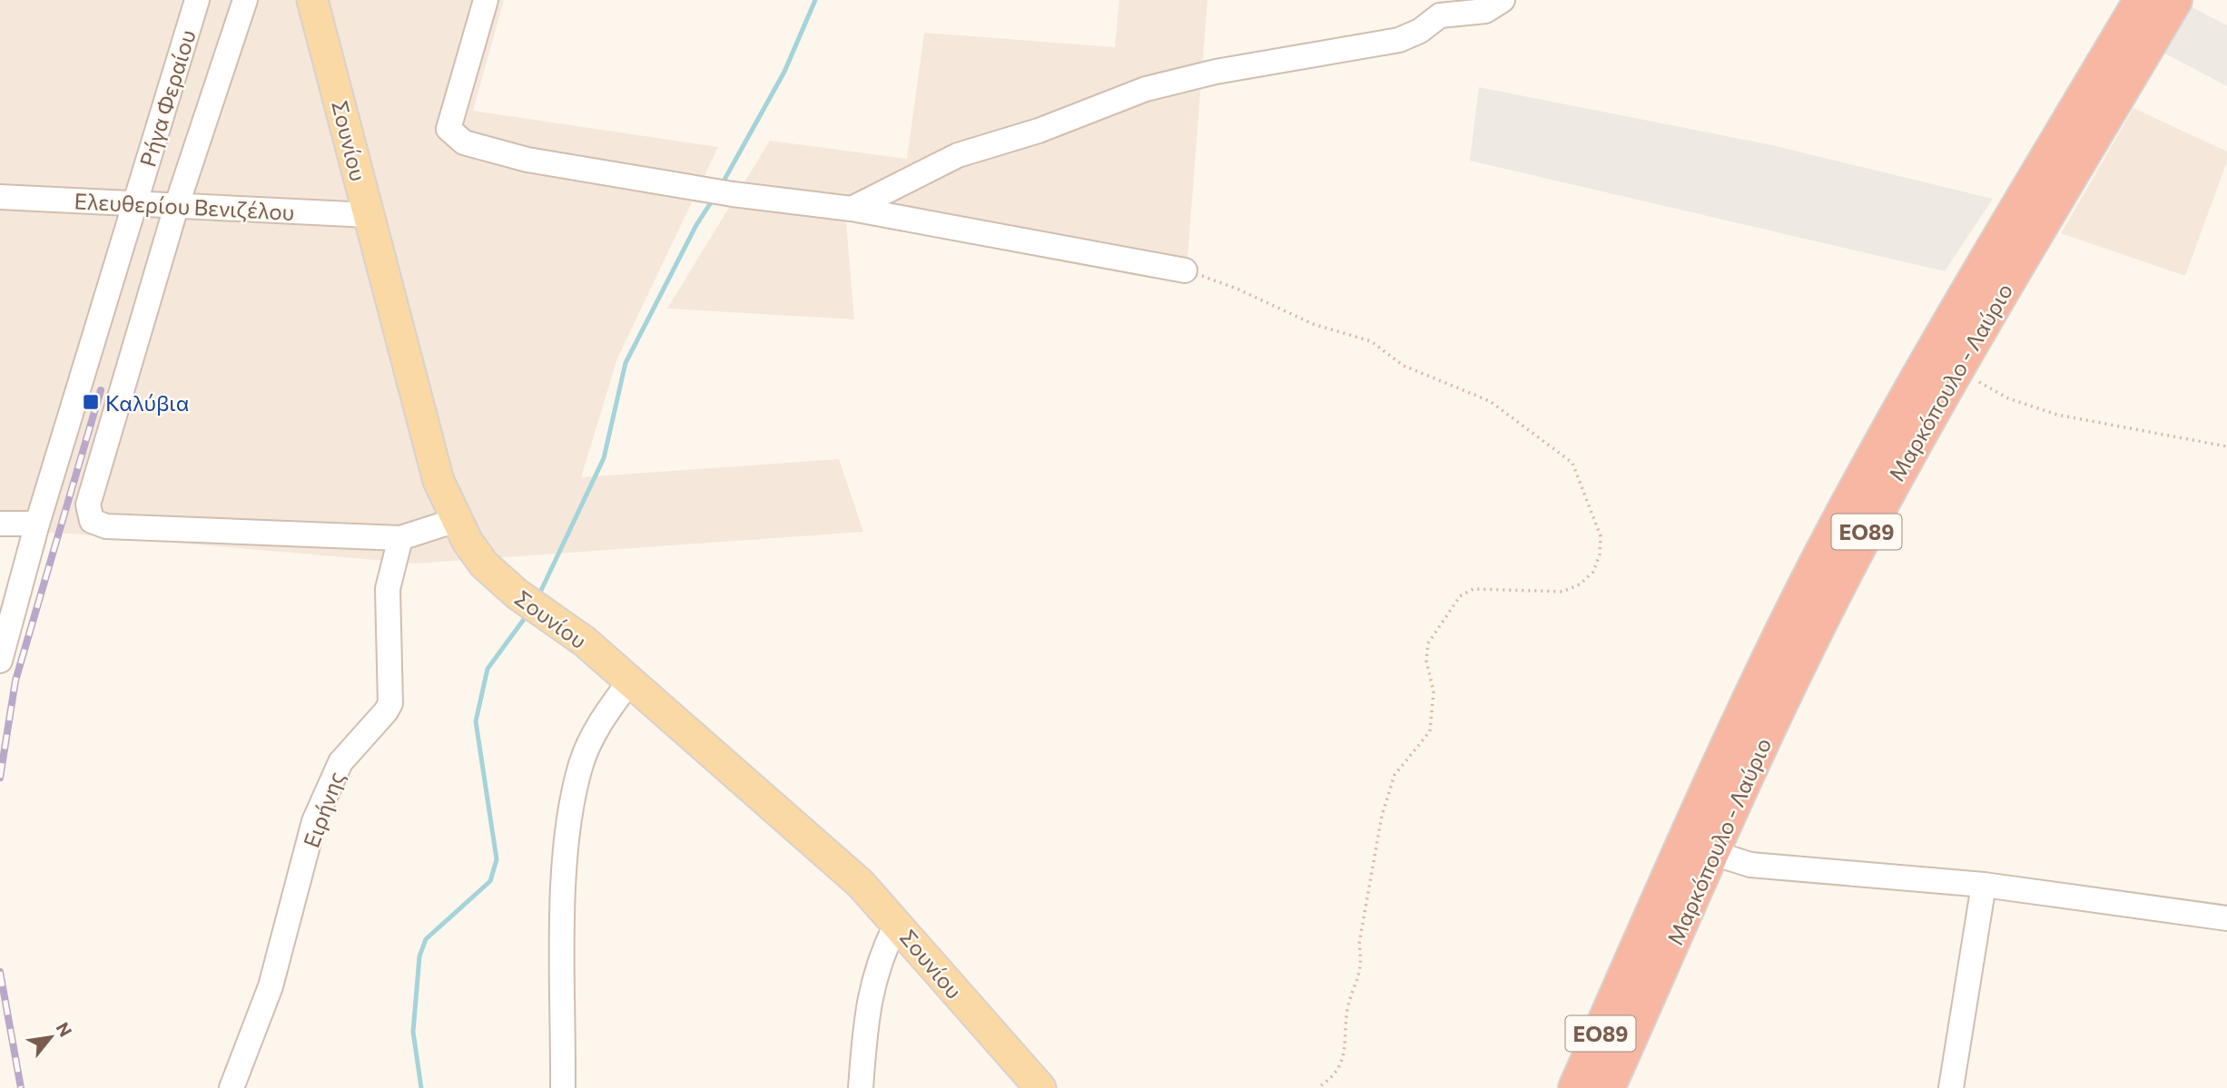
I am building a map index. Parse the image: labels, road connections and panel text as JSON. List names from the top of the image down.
{
  "streets": {
    "highway": ["Μαρκόπουλο - Λαύριο", "ΕΟ89"],
    "main road": ["Σουνίου"],
    "street": ["Ρήγα Φεραίου", "Ελευθερίου Βενιζέλου", "Ειρήνης"]
  },
  "crossings": [
    ["Ρήγα Φεραίου", "Ελευθερίου Βενιζέλου"],
    ["Ρήγα Φεραίου", "Ειρήνης"],
    ["Σουνίου", "Ελευθερίου Βενιζέλου"]
  ],
  "places": {
    "transit": ["Καλύβια"]
  },
  "north": "top right"
}
